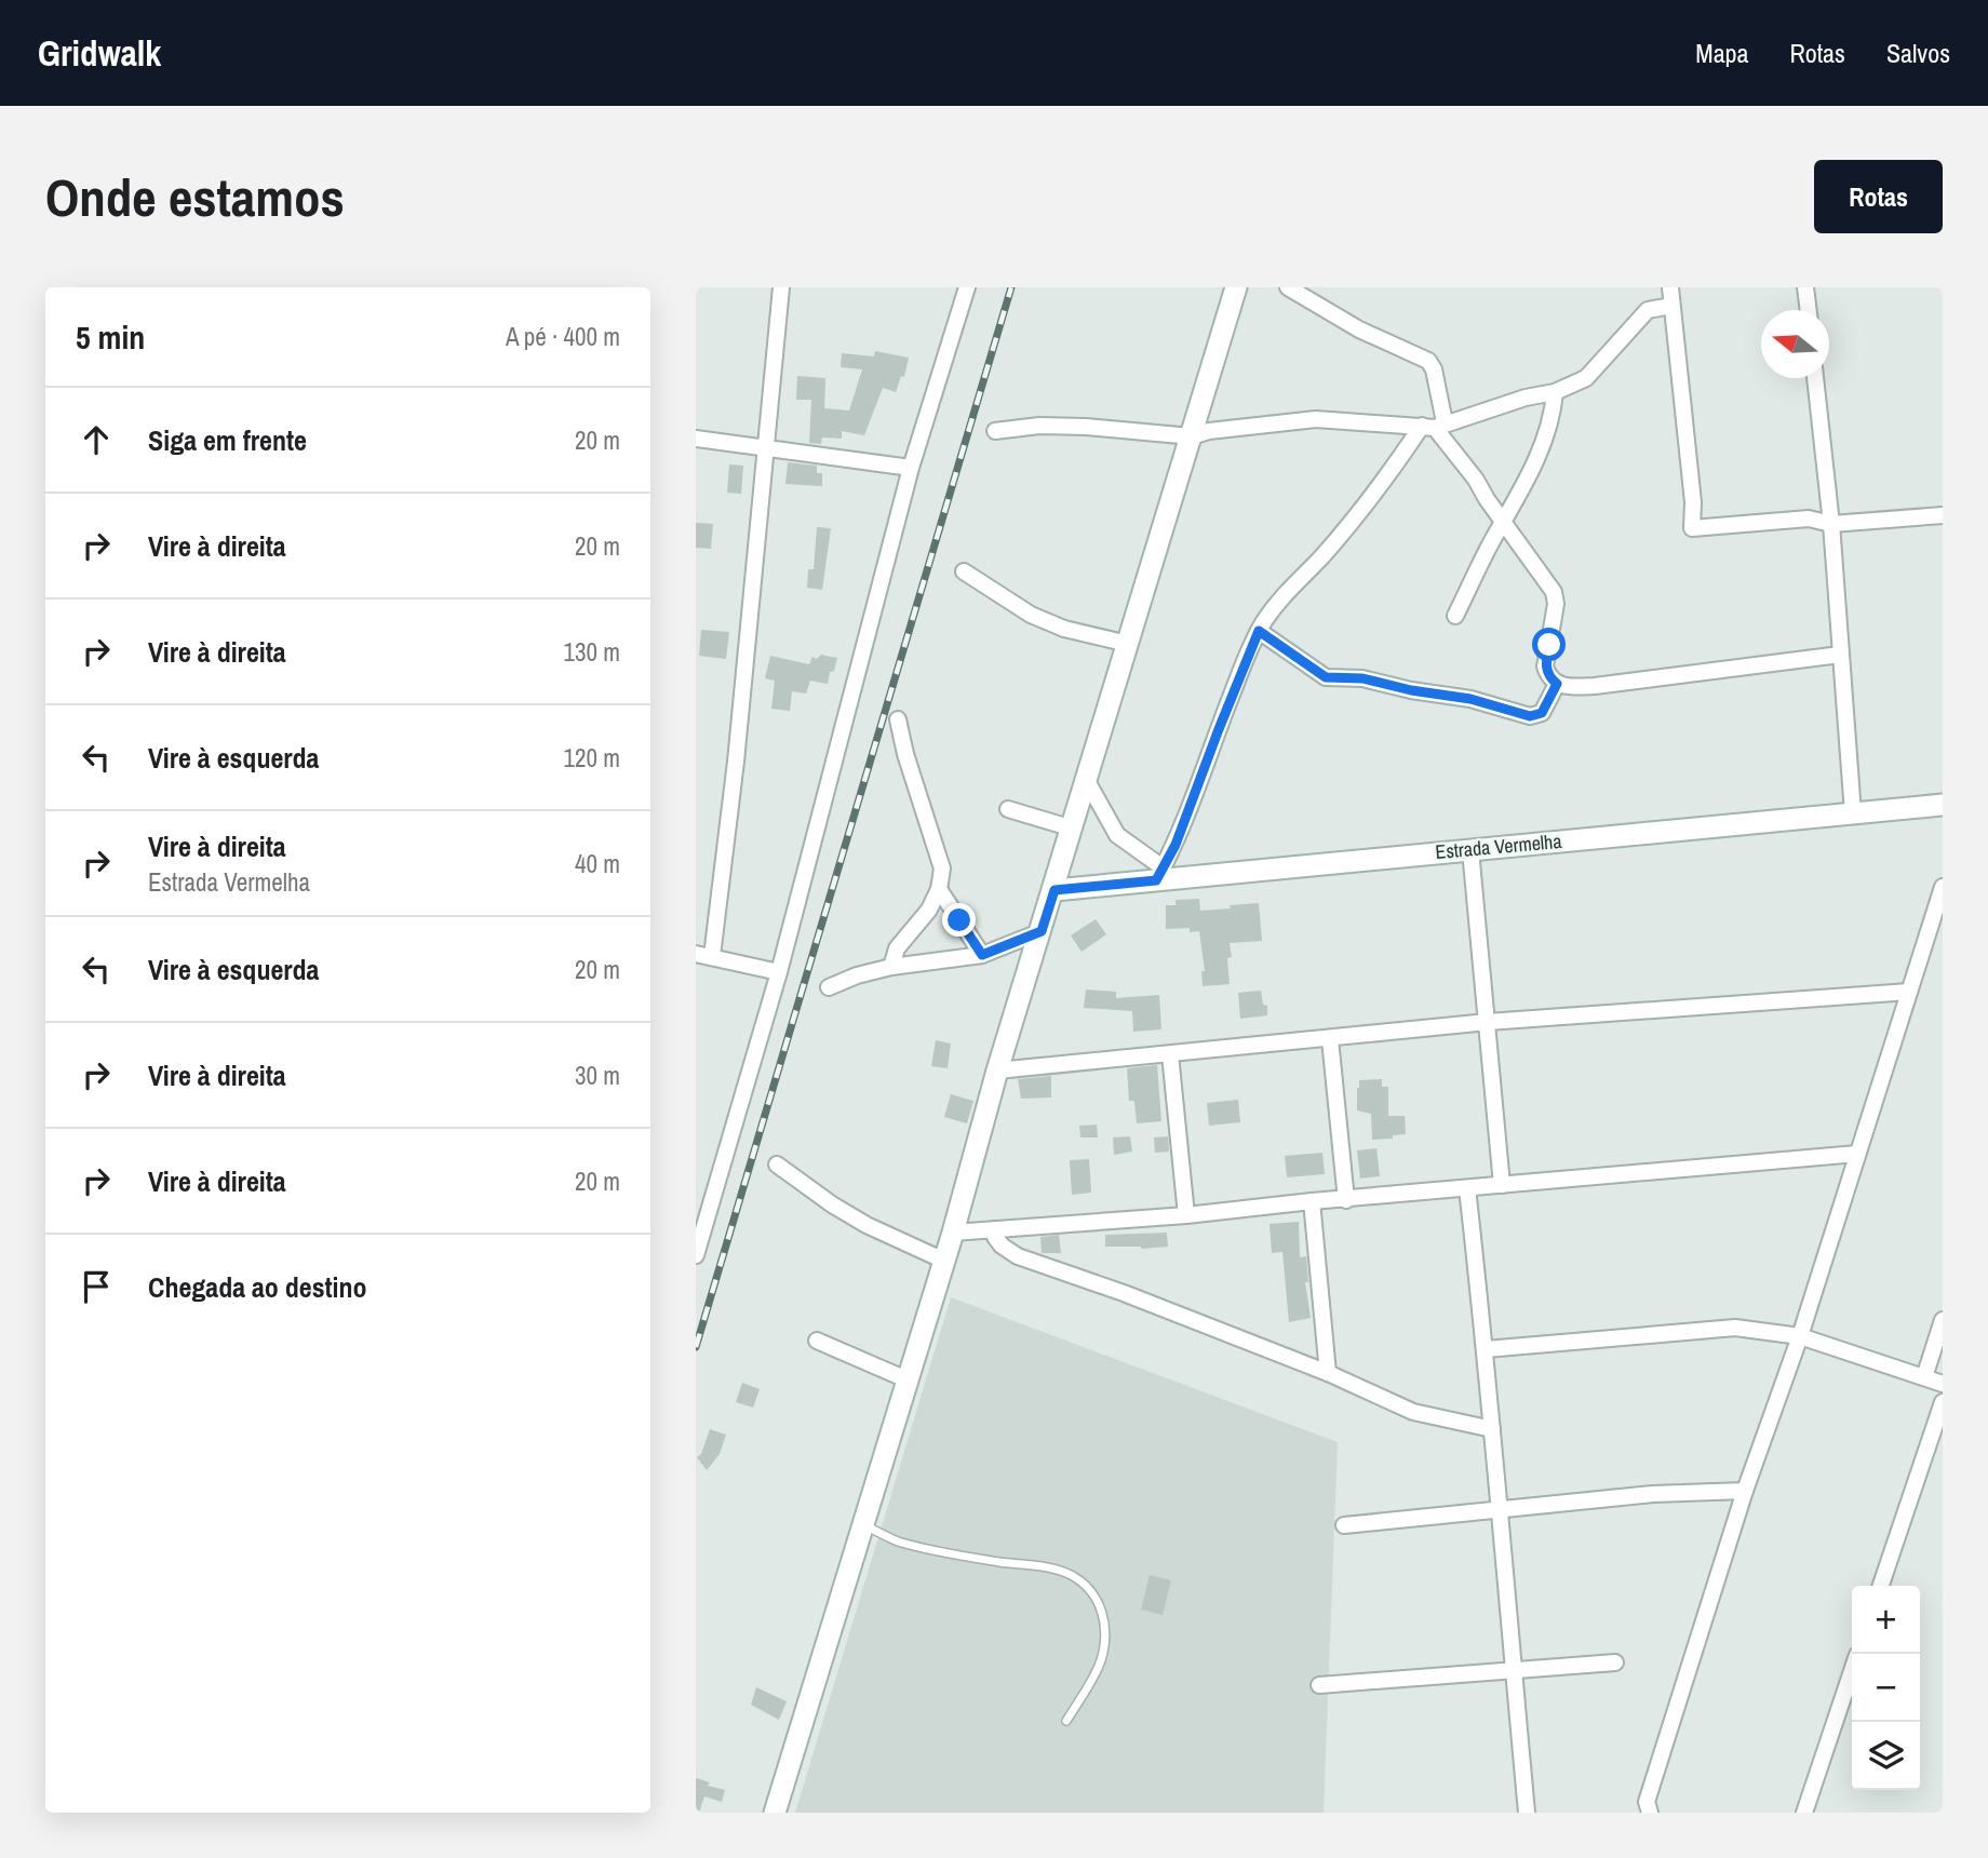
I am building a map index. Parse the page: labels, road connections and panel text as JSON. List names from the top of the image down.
{
  "streets": {
    "street": ["Estrada Vermelha"]
  },
  "north": "left",
  "page": {
    "header": "Gridwalk",
    "nav": ["Mapa", "Rotas", "Salvos"],
    "buttons": "Rotas",
    "title": "Onde estamos",
    "heading": ["5 min", "A pé · 400 m"],
    "list": [
      ["Siga em frente", "20 m"],
      ["Vire à direita", "20 m"],
      ["Vire à direita", "130 m"],
      ["Vire à esquerda", "120 m"],
      ["Vire à direita", "Estrada Vermelha", "40 m"],
      ["Vire à esquerda", "20 m"],
      ["Vire à direita", "30 m"],
      ["Vire à direita", "20 m"],
      "Chegada ao destino"
    ],
    "map_buttons": ["+", "−"]
  }
}
